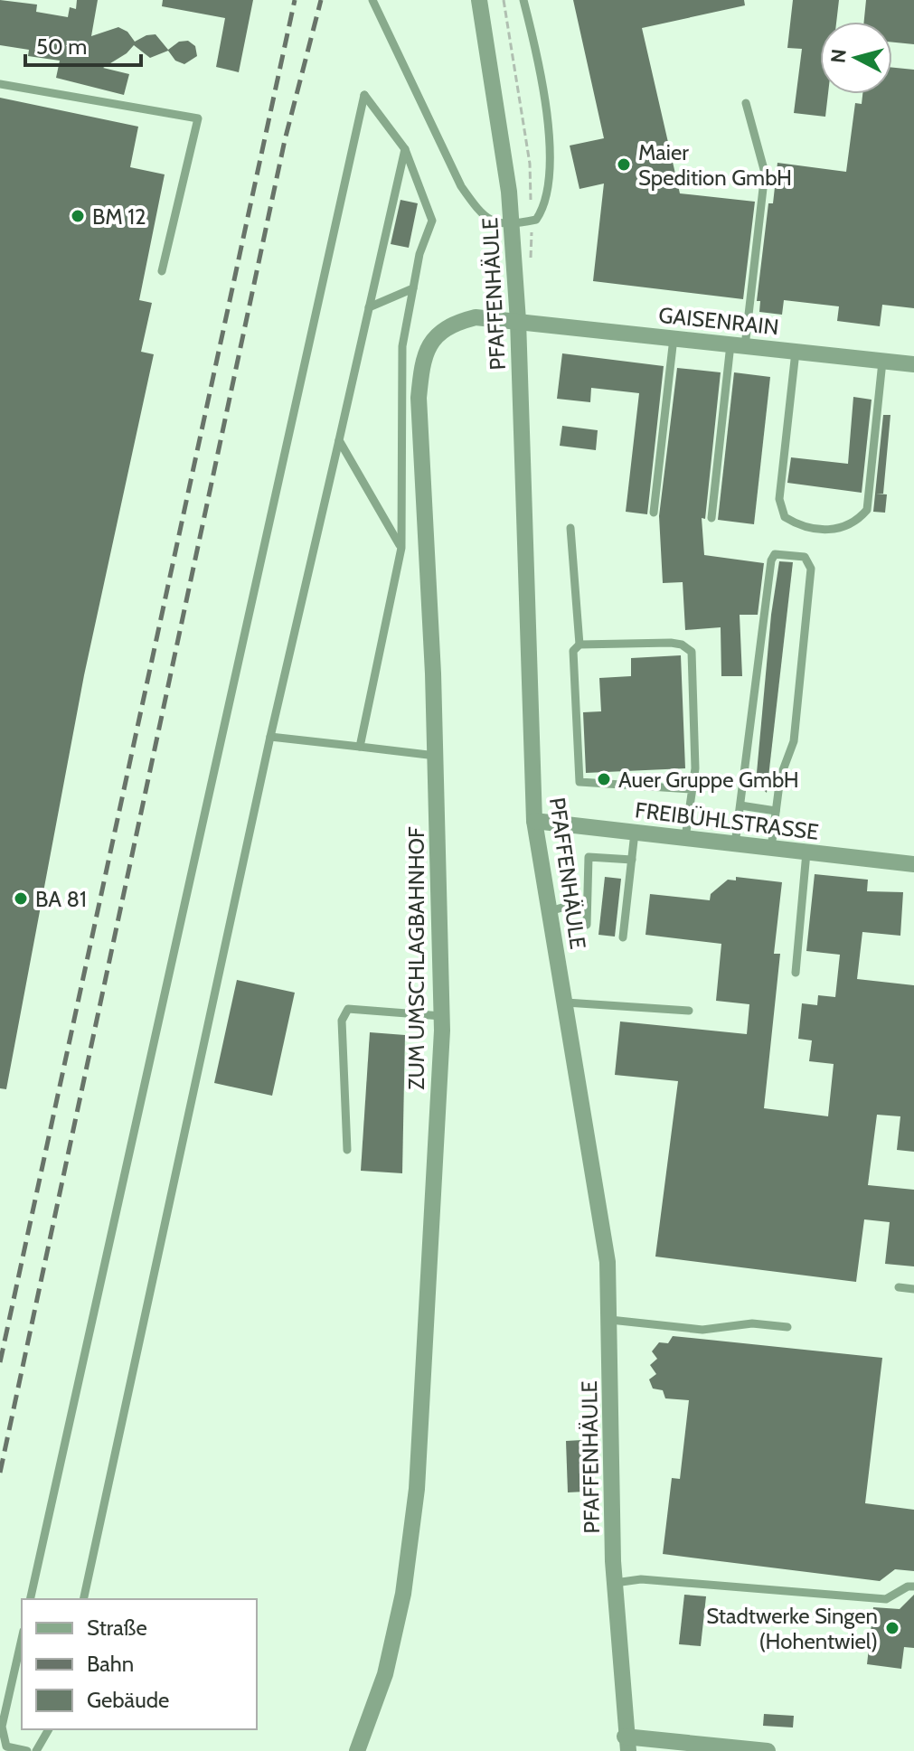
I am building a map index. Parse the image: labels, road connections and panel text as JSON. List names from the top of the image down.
{
  "streets": {
    "street": [
      "PFAFFENHÄULE",
      "GAISENRAIN",
      "FREIBÜHLSTRASSE",
      "ZUM UMSCHLAGBAHNHOF"
    ]
  },
  "crossings": [
    ["PFAFFENHÄULE", "GAISENRAIN"],
    ["PFAFFENHÄULE", "FREIBÜHLSTRASSE"],
    ["PFAFFENHÄULE", "ZUM UMSCHLAGBAHNHOF"],
    ["GAISENRAIN", "ZUM UMSCHLAGBAHNHOF"]
  ],
  "places": [
    "Maier Spedition GmbH",
    "BM 12",
    "Auer Gruppe GmbH",
    "BA 81",
    "Stadtwerke Singen (Hohentwiel)"
  ],
  "legend": ["Straße", "Bahn", "Gebäude"],
  "scale_bar": "50 m",
  "north": "left"
}
